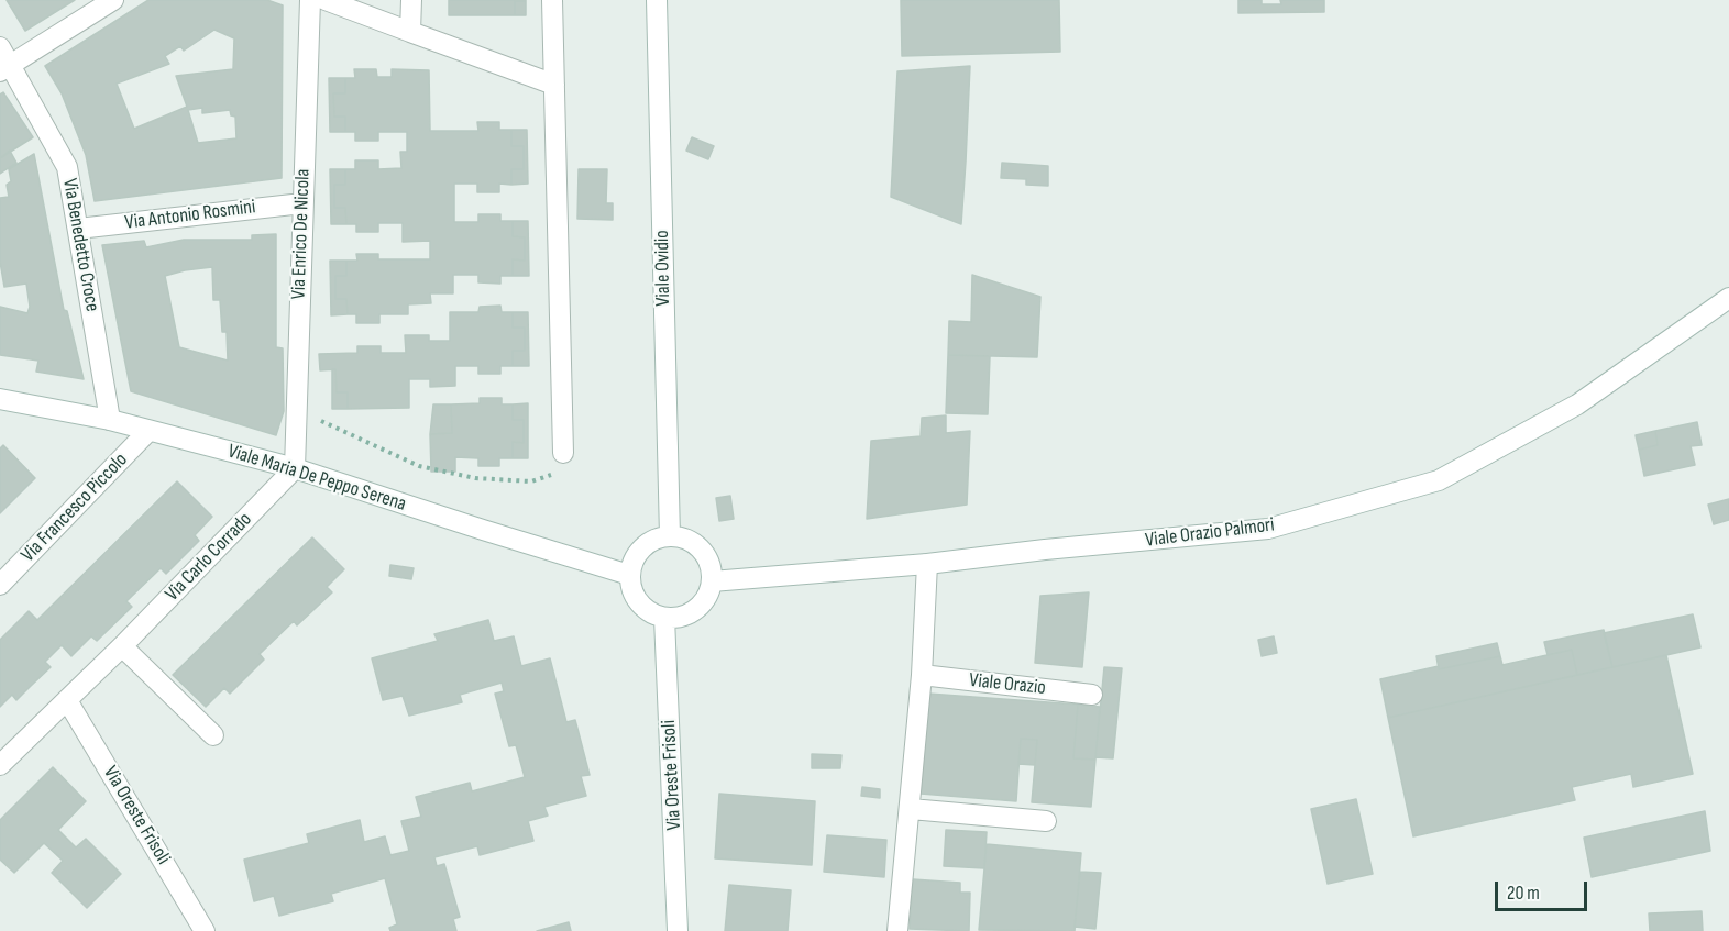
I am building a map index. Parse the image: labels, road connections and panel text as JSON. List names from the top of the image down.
{
  "streets": {
    "street": [
      "Via Antonio Rosmini",
      "Via Enrico De Nicola",
      "Via Benedetto Croce",
      "Viale Ovidio",
      "Viale Maria De Peppo Serena",
      "Via Francesco Piccolo",
      "Viale Orazio Palmori",
      "Via Carlo Corrado",
      "Viale Orazio",
      "Via Oreste Frisoli"
    ]
  },
  "crossings": [
    ["Via Antonio Rosmini", "Via Enrico De Nicola"],
    ["Via Antonio Rosmini", "Via Benedetto Croce"],
    ["Via Enrico De Nicola", "Viale Maria De Peppo Serena"],
    ["Via Enrico De Nicola", "Via Carlo Corrado"],
    ["Via Benedetto Croce", "Viale Maria De Peppo Serena"],
    ["Viale Ovidio", "Viale Maria De Peppo Serena"],
    ["Viale Ovidio", "Viale Orazio Palmori"],
    ["Viale Ovidio", "Via Oreste Frisoli"],
    ["Viale Maria De Peppo Serena", "Via Francesco Piccolo"],
    ["Viale Maria De Peppo Serena", "Viale Orazio Palmori"],
    ["Viale Maria De Peppo Serena", "Via Carlo Corrado"],
    ["Viale Maria De Peppo Serena", "Via Oreste Frisoli"],
    ["Viale Orazio Palmori", "Via Oreste Frisoli"],
    ["Via Carlo Corrado", "Via Oreste Frisoli"]
  ],
  "scale_bar": "20 m"
}
